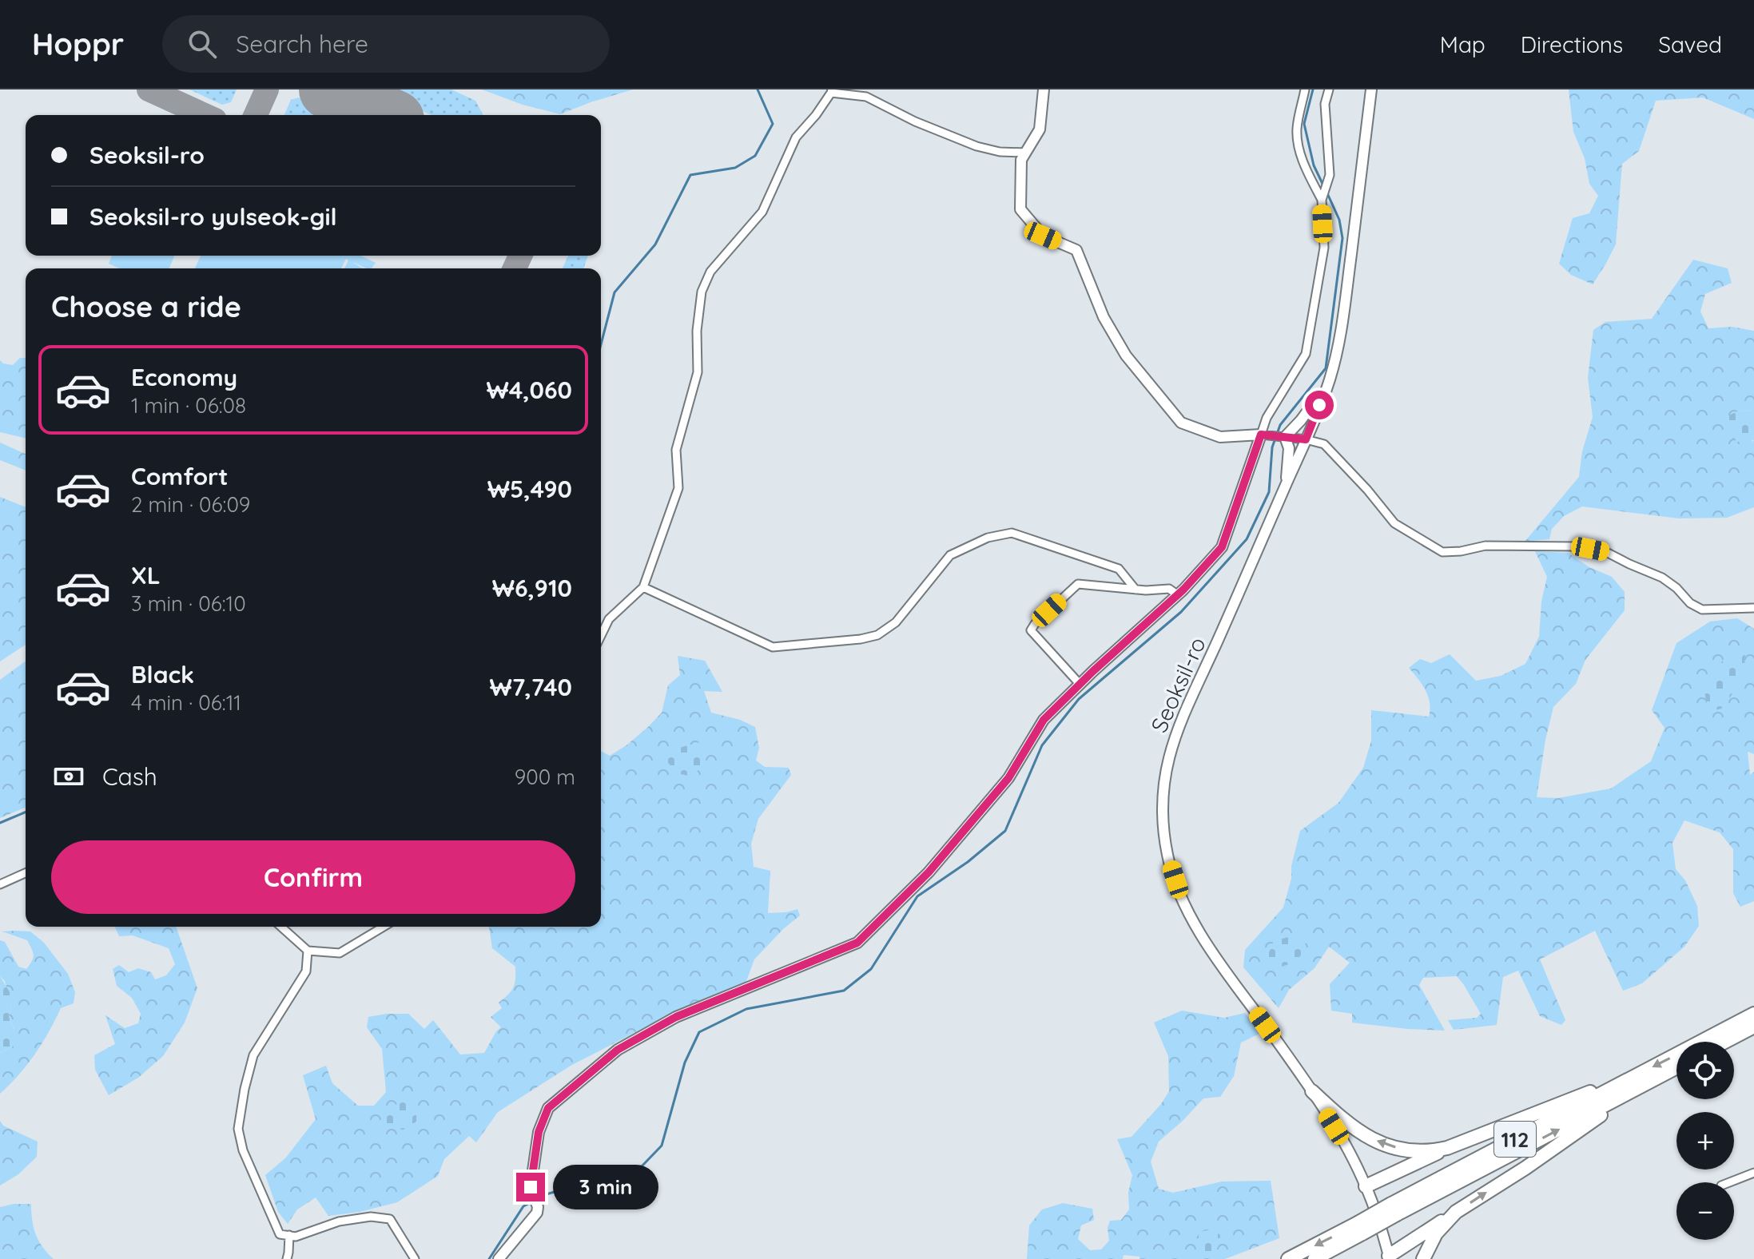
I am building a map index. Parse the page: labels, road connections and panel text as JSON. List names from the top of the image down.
{
  "streets": {
    "highway": ["112"],
    "street": ["Seoksil-ro"]
  },
  "page": {
    "header": "Hoppr",
    "search": "Search here",
    "nav": ["Map", "Directions", "Saved"],
    "banner": ["Seoksil-ro", "Seoksil-ro yulseok-gil"],
    "heading": "Choose a ride",
    "list": [
      {
        "name": "Economy",
        "note": "1 min · 06:08",
        "value": "₩4,060"
      },
      {
        "name": "Comfort",
        "note": "2 min · 06:09",
        "value": "₩5,490"
      },
      {
        "name": "XL",
        "note": "3 min · 06:10",
        "value": "₩6,910"
      },
      {
        "name": "Black",
        "note": "4 min · 06:11",
        "value": "₩7,740"
      }
    ],
    "pay": ["Cash", "900 m"],
    "buttons": "Confirm",
    "map_buttons": ["+", "−"],
    "bubble": "3 min"
  }
}
